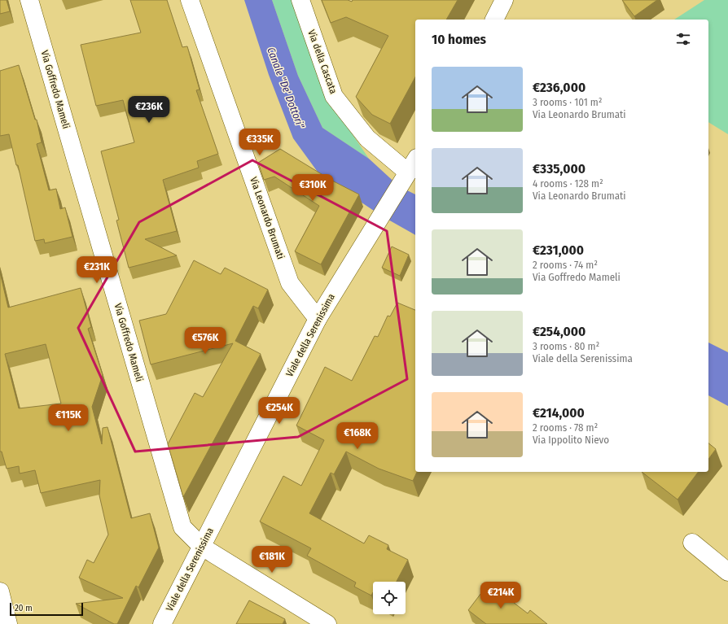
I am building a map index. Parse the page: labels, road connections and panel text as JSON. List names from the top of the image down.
{
  "streets": {
    "street": [
      "Via della Cascata",
      "Via Goffredo Mameli",
      "Via Leonardo Brumati",
      "Viale della Serenissima"
    ]
  },
  "crossings": [
    ["Via della Cascata", "Viale della Serenissima"],
    ["Via Goffredo Mameli", "Viale della Serenissima"],
    ["Via Leonardo Brumati", "Viale della Serenissima"]
  ],
  "water": ["Canale \"De' Dottori\""],
  "scale_bar": "20 m",
  "page": {
    "heading": "10 homes",
    "list": [
      {
        "name": "€236,000",
        "note": "3 rooms · 101 m² · Via Leonardo Brumati"
      },
      {
        "name": "€335,000",
        "note": "4 rooms · 128 m² · Via Leonardo Brumati"
      },
      {
        "name": "€231,000",
        "note": "2 rooms · 74 m² · Via Goffredo Mameli"
      },
      {
        "name": "€254,000",
        "note": "3 rooms · 80 m² · Viale della Serenissima"
      },
      {
        "name": "€214,000",
        "note": "2 rooms · 78 m² · Via Ippolito Nievo"
      }
    ],
    "price": [
      "€236K",
      "€335K",
      "€310K",
      "€231K",
      "€576K",
      "€254K",
      "€115K",
      "€168K",
      "€181K",
      "€214K"
    ],
    "scale": "20 m"
  }
}
